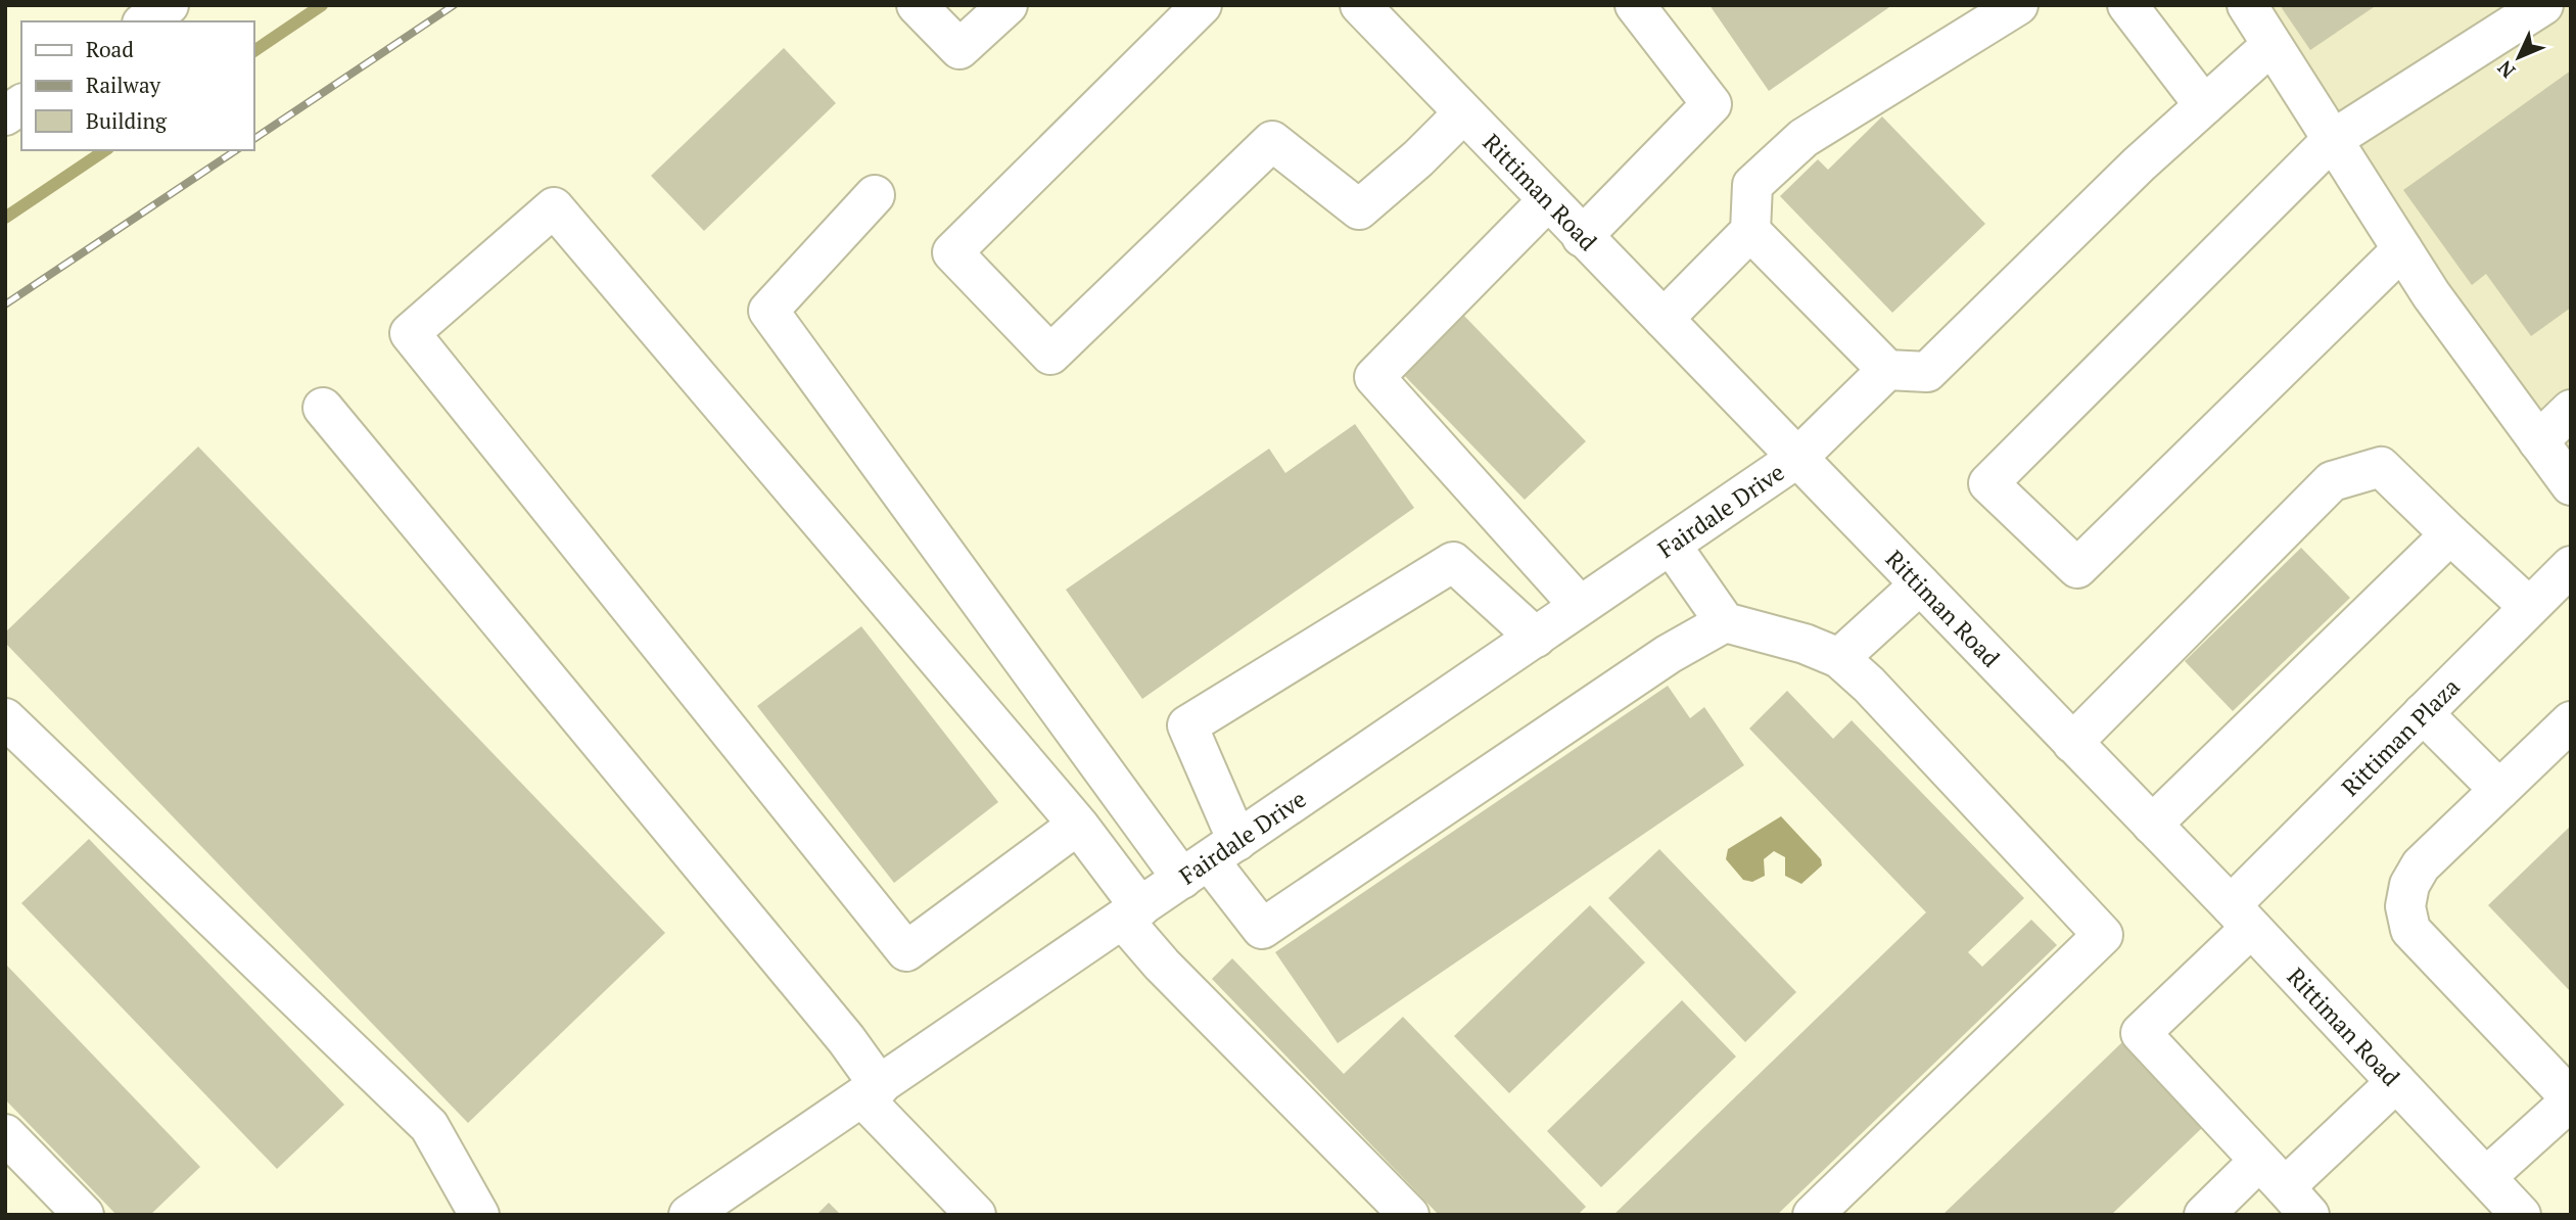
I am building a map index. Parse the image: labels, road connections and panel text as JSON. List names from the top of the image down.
{
  "streets": {
    "street": ["Rittiman Road", "Fairdale Drive", "Rittiman Plaza"]
  },
  "crossings": [
    ["Rittiman Road", "Fairdale Drive"],
    ["Rittiman Road", "Rittiman Plaza"]
  ],
  "legend": ["Road", "Railway", "Building"],
  "north": "bottom left"
}
